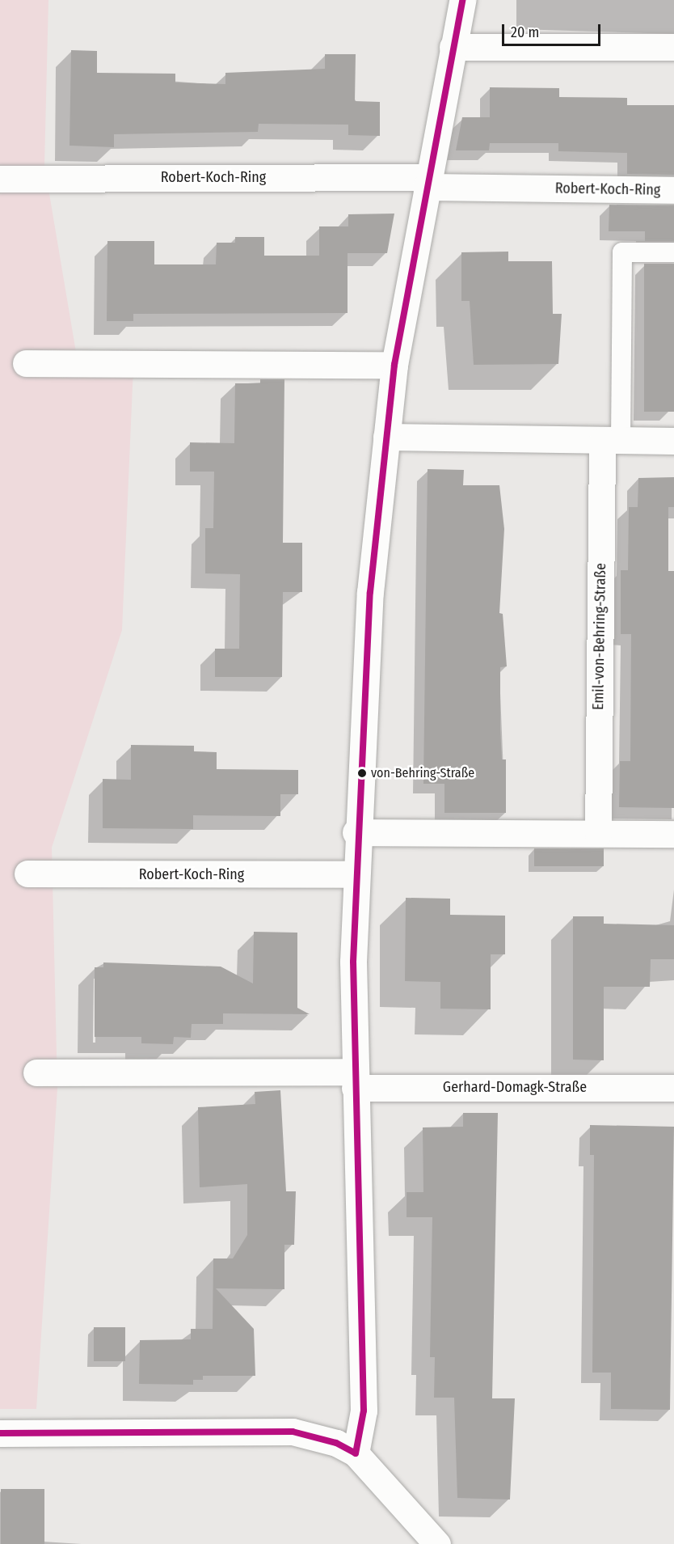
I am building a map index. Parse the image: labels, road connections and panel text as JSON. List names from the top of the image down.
{
  "streets": {
    "street": ["Robert-Koch-Ring", "Emil-von-Behring-Straße", "Gerhard-Domagk-Straße"]
  },
  "places": ["von-Behring-Straße"],
  "scale_bar": "20 m"
}
